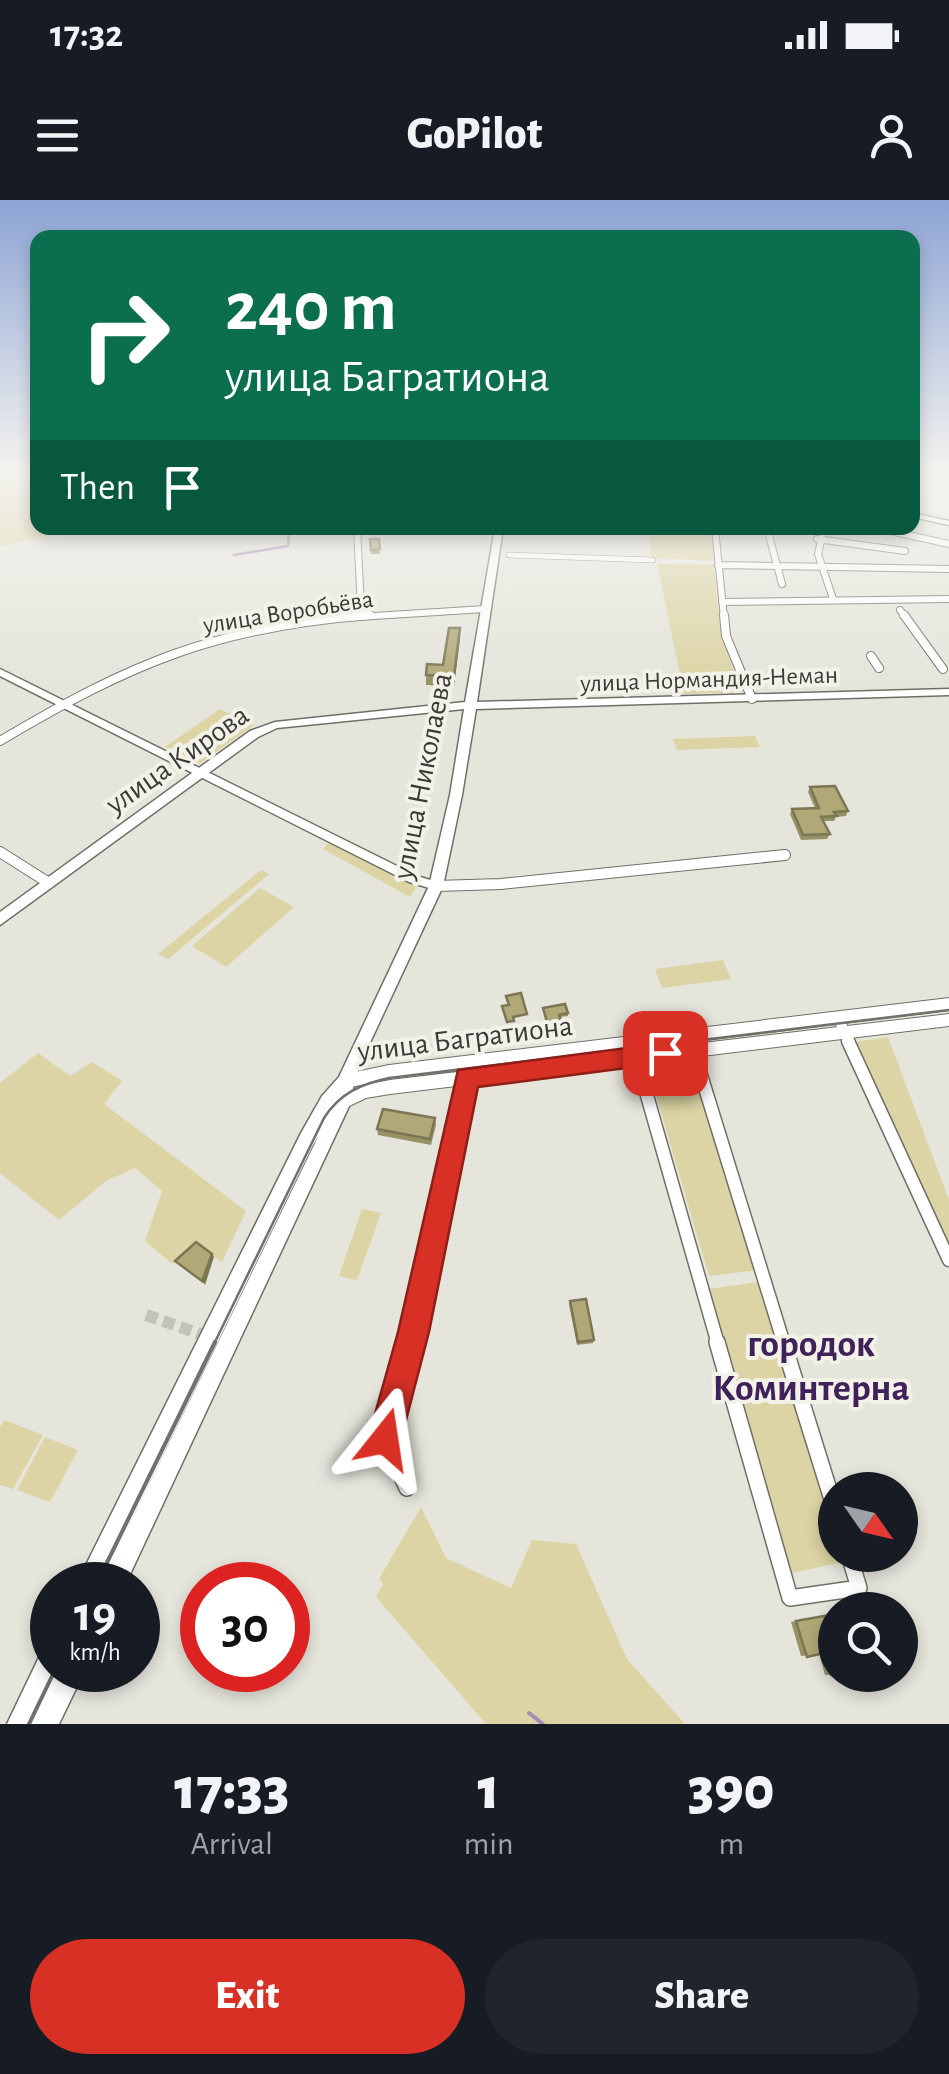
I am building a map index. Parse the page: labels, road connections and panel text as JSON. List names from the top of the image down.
{
  "streets": {
    "main road": [
      "улица Нормандия-Неман",
      "улица Кирова",
      "улица Николаева",
      "улица Багратиона"
    ],
    "street": ["улица Воробьёва"]
  },
  "crossings": [
    ["улица Воробьёва", "улица Николаева"],
    ["улица Нормандия-Неман", "улица Кирова"],
    ["улица Нормандия-Неман", "улица Николаева"],
    ["улица Кирова", "улица Николаева"],
    ["улица Николаева", "улица Багратиона"]
  ],
  "districts": ["городок Коминтерна"],
  "north": "bottom right",
  "page": {
    "status": "17:32",
    "header": "GoPilot",
    "turn": ["240 m", "улица Багратиона"],
    "then": "Then",
    "speed": "19 km/h",
    "limit": "30",
    "eta": [
      "17:33",
      "Arrival",
      "1",
      "min",
      "390",
      "m"
    ],
    "buttons": ["Exit", "Share"]
  }
}
